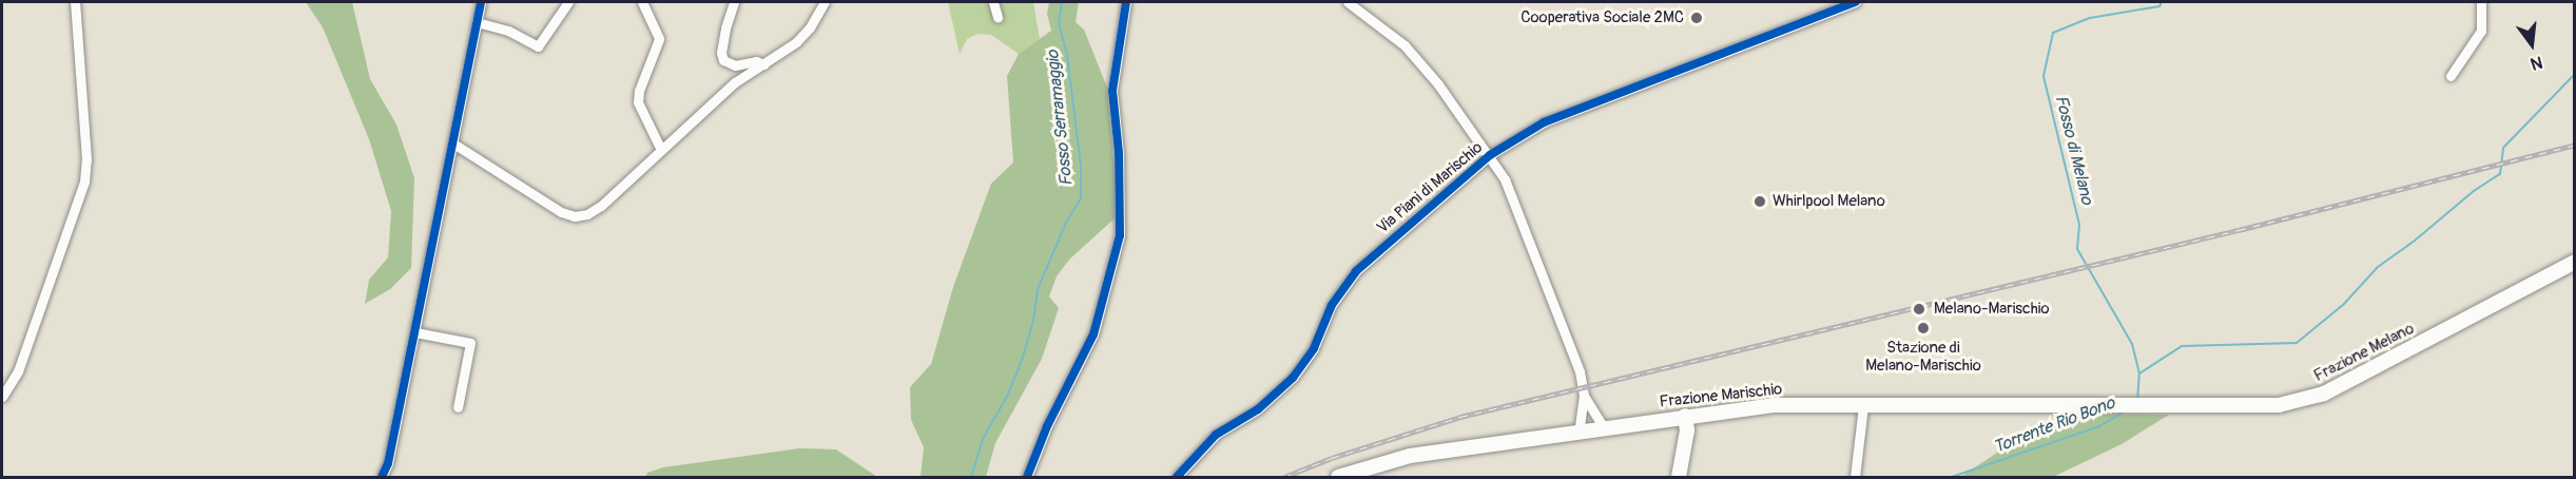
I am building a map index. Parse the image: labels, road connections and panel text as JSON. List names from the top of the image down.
{
  "streets": {
    "main road": ["Frazione Melano", "Frazione Marischio"],
    "street": ["Via Piani di Marischio"]
  },
  "crossings": [
    ["Frazione Melano", "Frazione Marischio"]
  ],
  "water": ["Fosso Serramaggio", "Fosso di Melano", "Torrente Rio Bono"],
  "places": [
    "Cooperativa Sociale 2MC",
    "Whirlpool Melano",
    "Melano-Marischio",
    "Stazione di Melano-Marischio"
  ],
  "north": "bottom"
}
